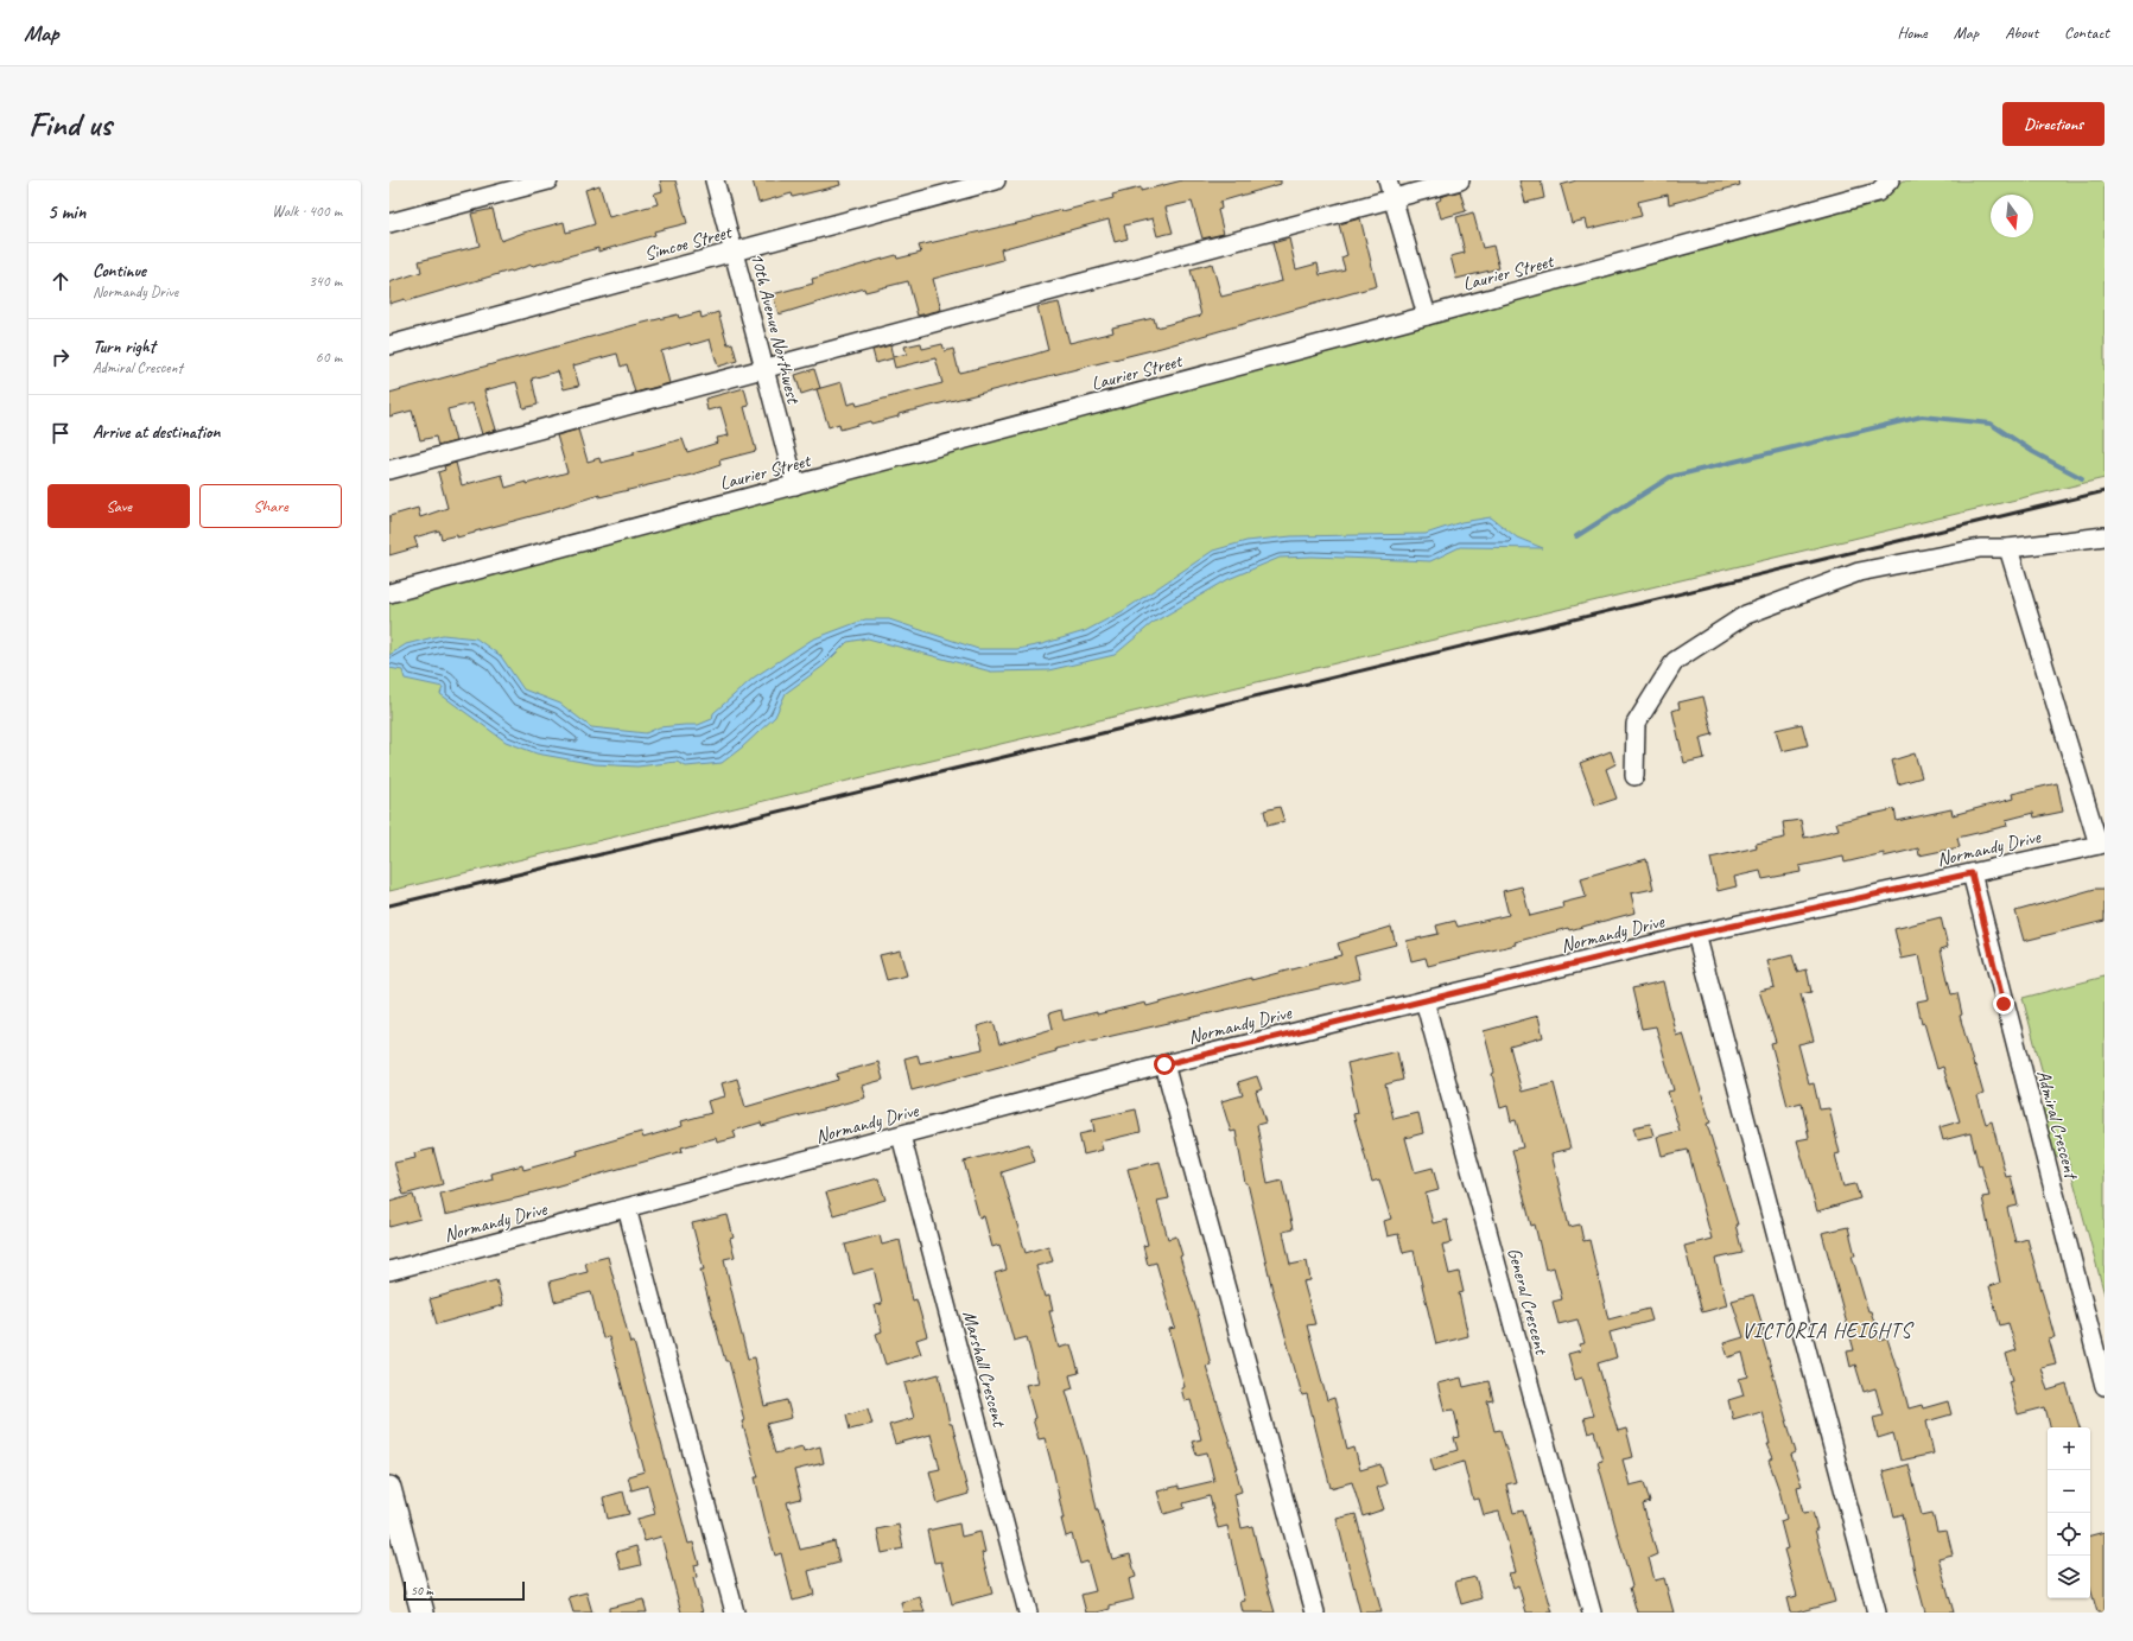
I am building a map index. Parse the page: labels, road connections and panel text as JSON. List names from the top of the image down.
{
  "streets": {
    "street": [
      "Simcoe Street",
      "Laurier Street",
      "10th Avenue Northwest",
      "Normandy Drive",
      "Admiral Crescent",
      "General Crescent",
      "Marshall Crescent"
    ]
  },
  "crossings": [
    ["Simcoe Street", "10th Avenue Northwest"],
    ["Laurier Street", "10th Avenue Northwest"],
    ["Normandy Drive", "Admiral Crescent"],
    ["Normandy Drive", "General Crescent"],
    ["Normandy Drive", "Marshall Crescent"]
  ],
  "districts": ["VICTORIA HEIGHTS"],
  "scale_bar": "50 m",
  "north": "bottom",
  "page": {
    "header": "Map",
    "nav": [
      "Home",
      "Map",
      "About",
      "Contact"
    ],
    "buttons": [
      "Directions",
      ["Save", "Share"]
    ],
    "title": "Find us",
    "heading": ["5 min", "Walk · 400 m"],
    "list": [
      ["Continue", "Normandy Drive", "340 m"],
      ["Turn right", "Admiral Crescent", "60 m"],
      "Arrive at destination"
    ],
    "map_buttons": ["+", "−"],
    "scale": "50 m"
  }
}
